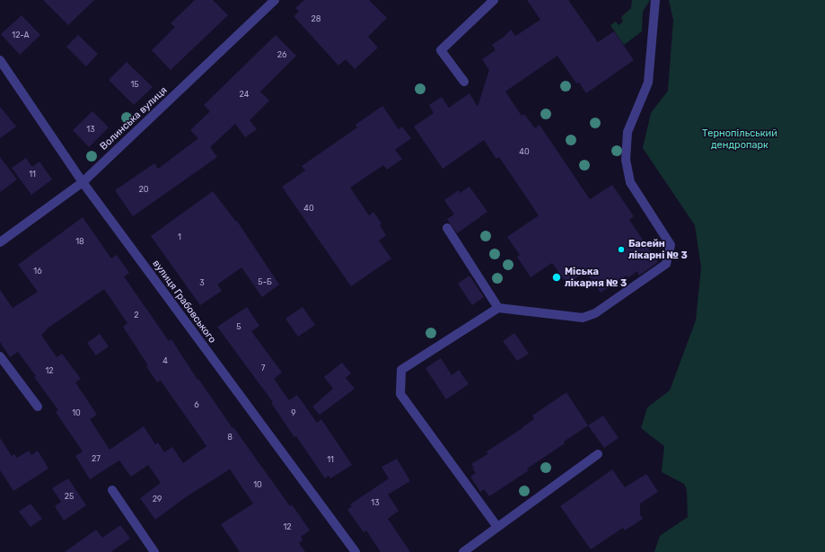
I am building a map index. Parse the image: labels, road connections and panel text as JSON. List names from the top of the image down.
{
  "streets": {
    "street": ["Волинська вулиця", "вулиця Грабовського"]
  },
  "crossings": [
    ["Волинська вулиця", "вулиця Грабовського"]
  ],
  "parks": ["Тернопільський дендропарк"],
  "places": ["Басейн лікарні № 3", "Міська лікарня № 3"],
  "house_numbers": [
    "28",
    "12-А",
    "26",
    "15",
    "24",
    "13",
    "40",
    "11",
    "20",
    "40",
    "1",
    "18",
    "16",
    "5-Б",
    "3",
    "2",
    "5",
    "4",
    "7",
    "12",
    "6",
    "10",
    "9",
    "8",
    "27",
    "11",
    "10",
    "25",
    "29",
    "13",
    "12"
  ]
}
